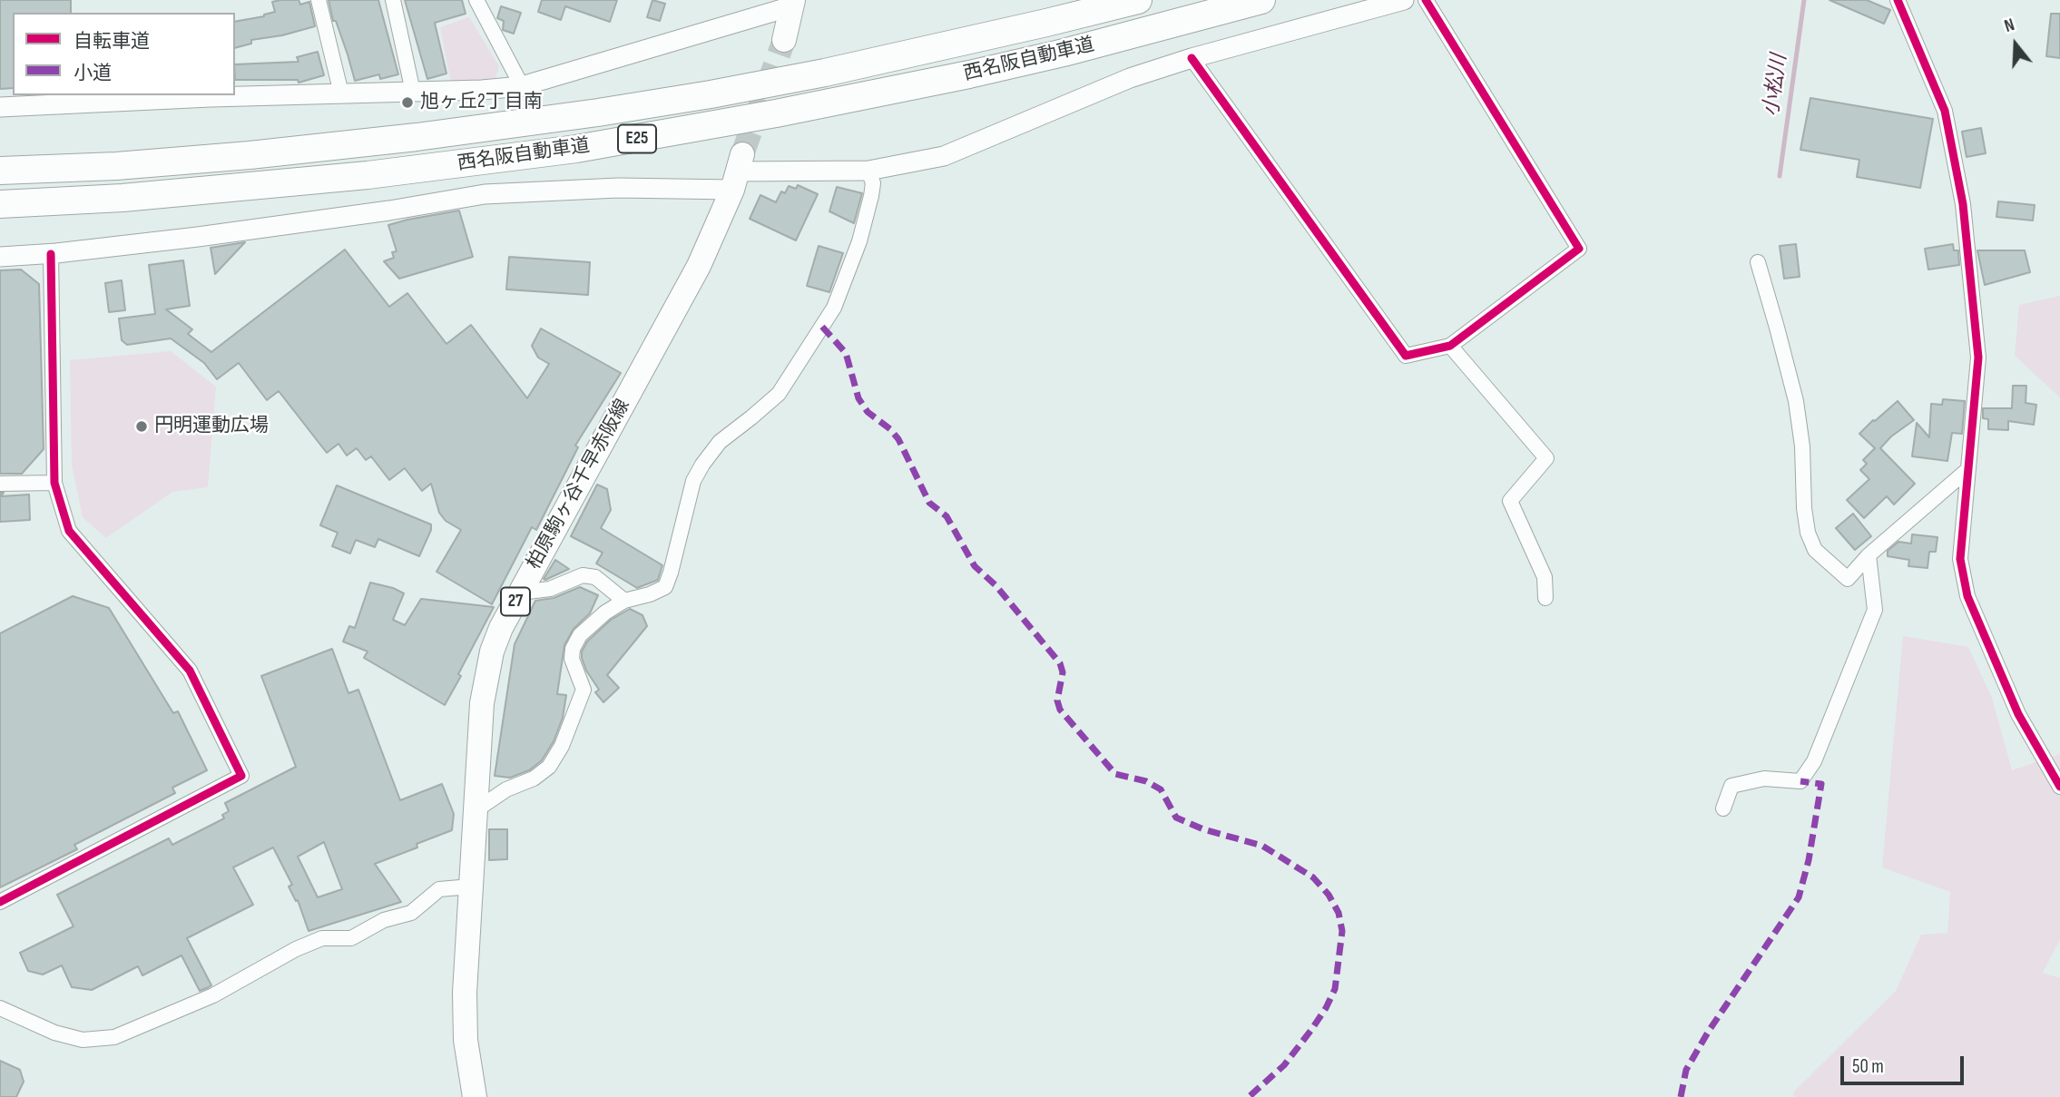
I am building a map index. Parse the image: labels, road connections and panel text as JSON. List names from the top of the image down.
{
  "streets": {
    "highway": ["西名阪自動車道", "E25"],
    "main road": ["柏原駒ヶ谷千早赤阪線", "27"]
  },
  "water": ["小松川"],
  "places": ["旭ヶ丘2丁目南", "円明運動広場"],
  "legend": ["自転車道", "小道"],
  "scale_bar": "50 m",
  "north": "top"
}
